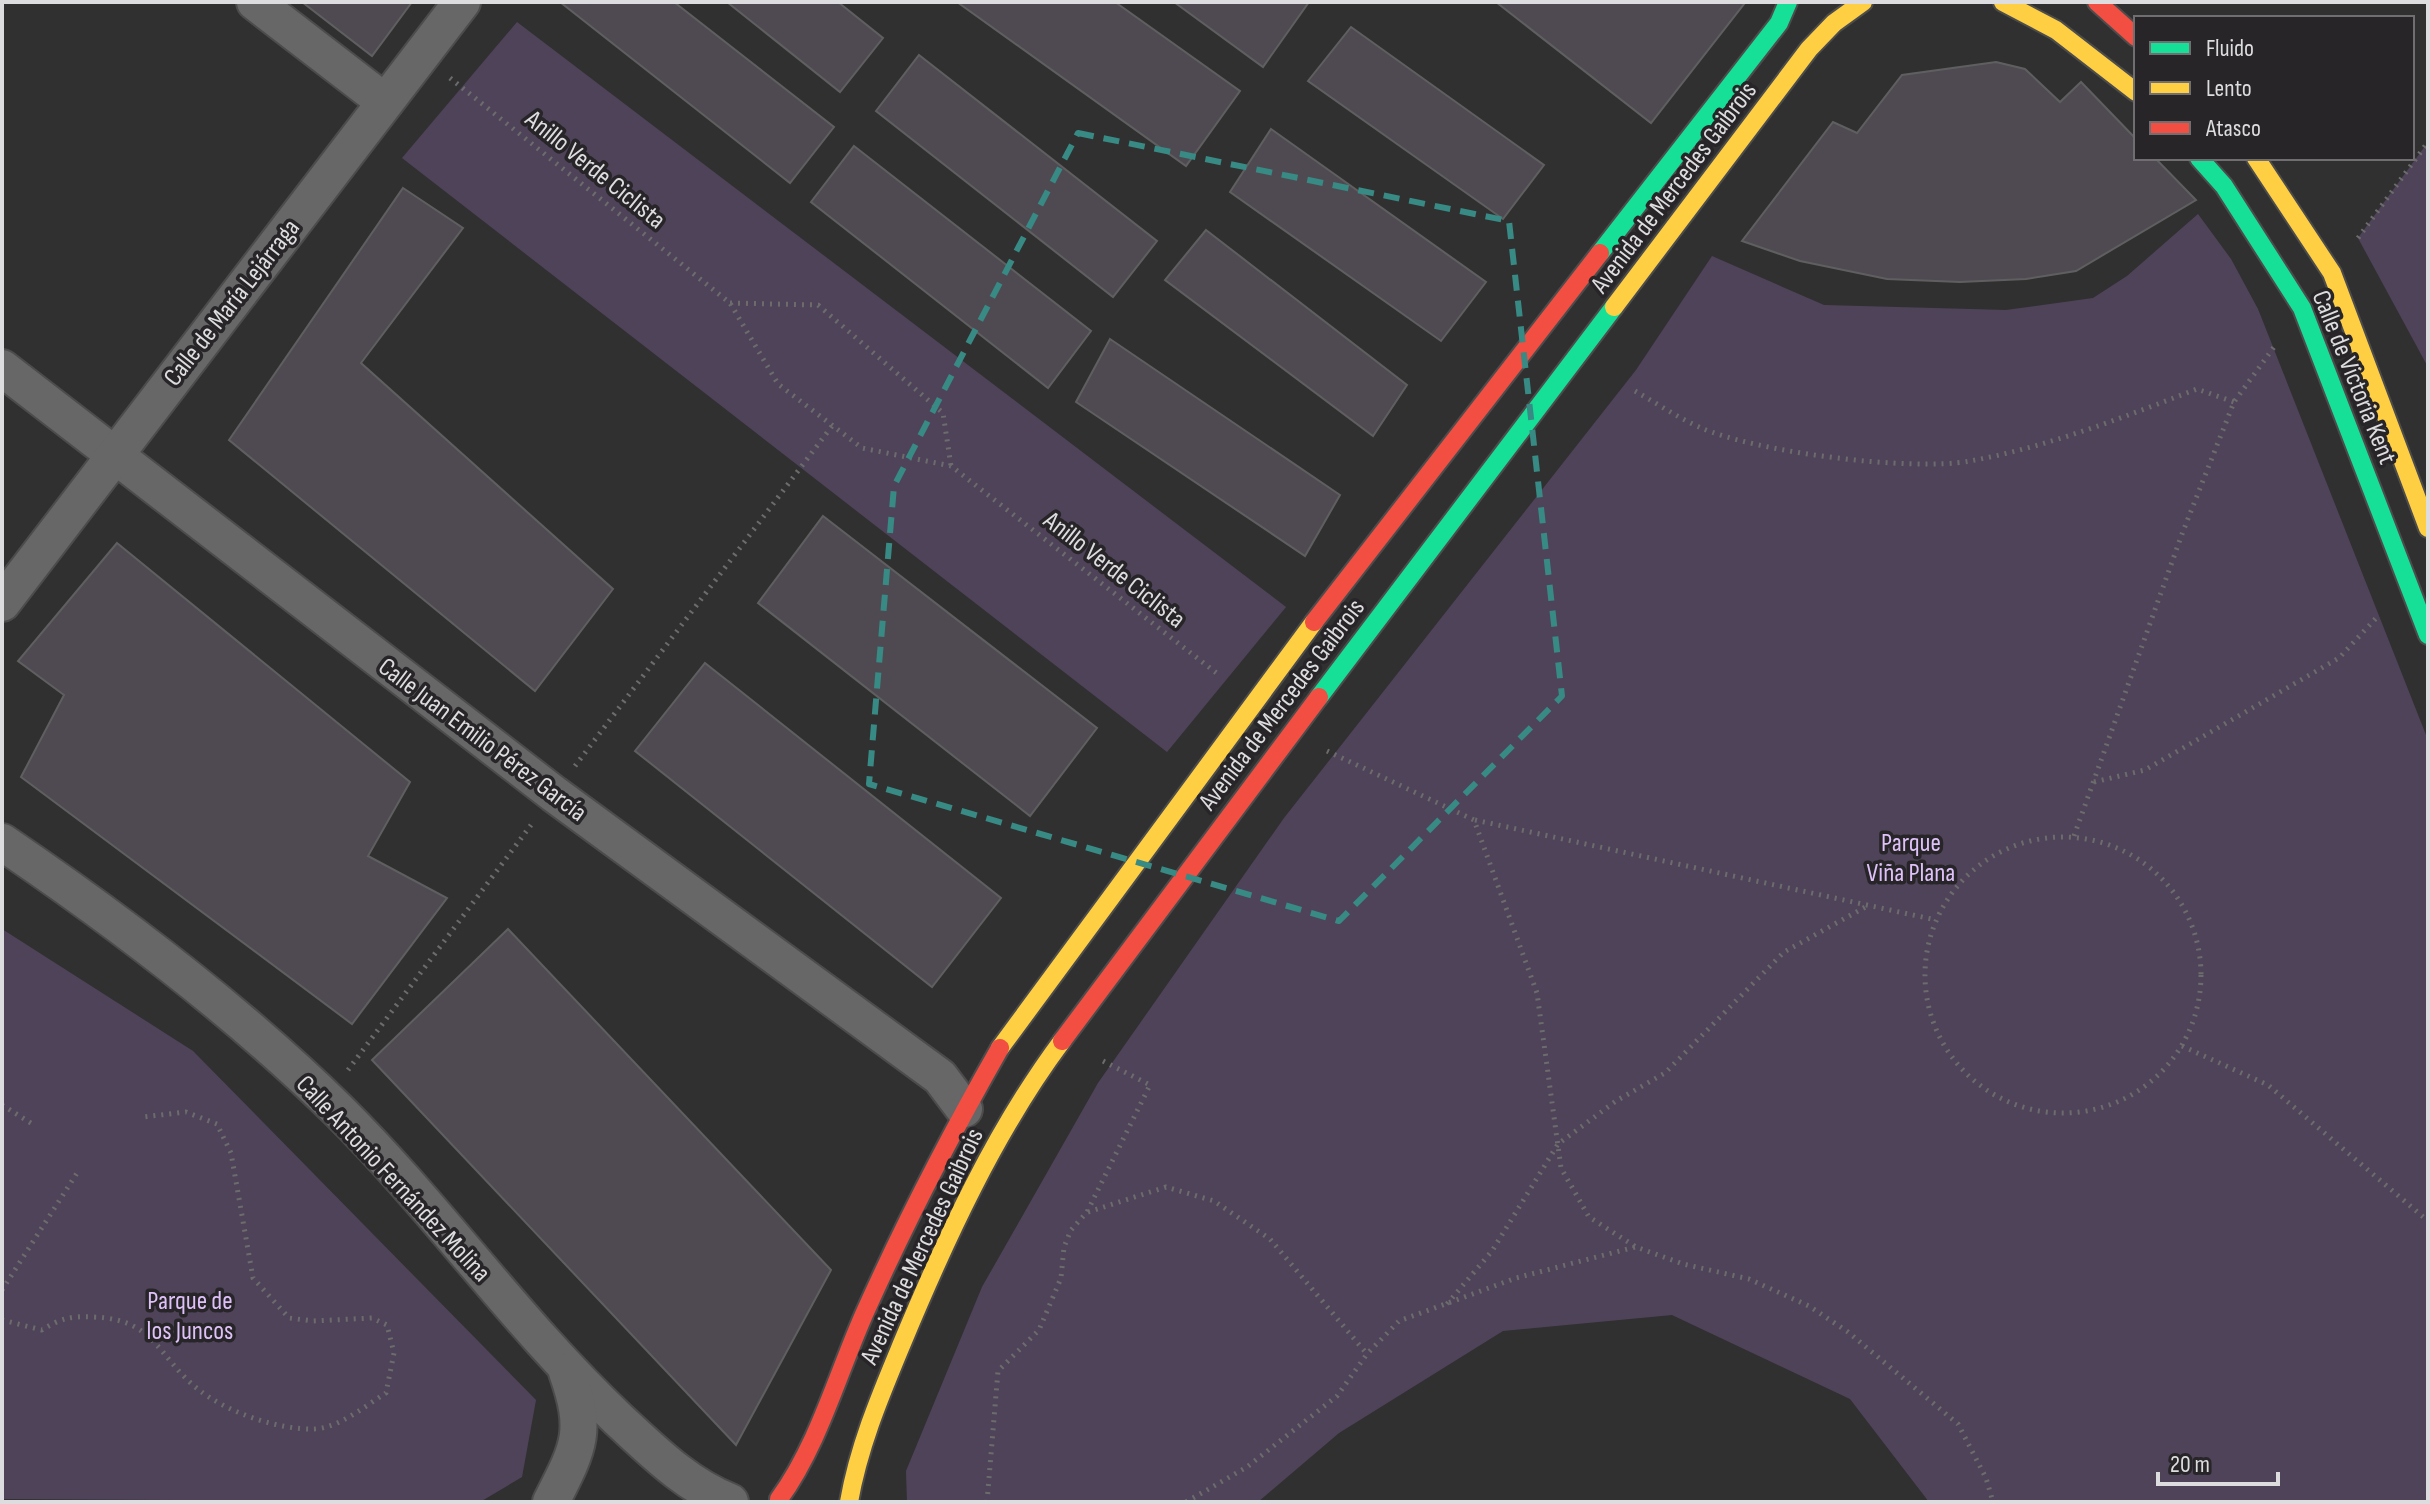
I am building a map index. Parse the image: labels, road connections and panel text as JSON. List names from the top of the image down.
{
  "streets": {
    "street": [
      "Avenida de Mercedes Gaibrois",
      "Calle de María Lejárraga",
      "Calle de Victoria Kent",
      "Calle Juan Emilio Pérez García",
      "Calle Antonio Fernández Molina"
    ],
    "path": ["Anillo Verde Ciclista"]
  },
  "crossings": [
    ["Anillo Verde Ciclista", "Avenida de Mercedes Gaibrois"],
    ["Anillo Verde Ciclista", "Calle de María Lejárraga"],
    ["Avenida de Mercedes Gaibrois", "Calle Juan Emilio Pérez García"],
    ["Calle de María Lejárraga", "Calle Juan Emilio Pérez García"]
  ],
  "parks": ["Parque Viña Plana", "Parque de los Juncos"],
  "legend": ["Fluido", "Lento", "Atasco"],
  "scale_bar": "20 m"
}
